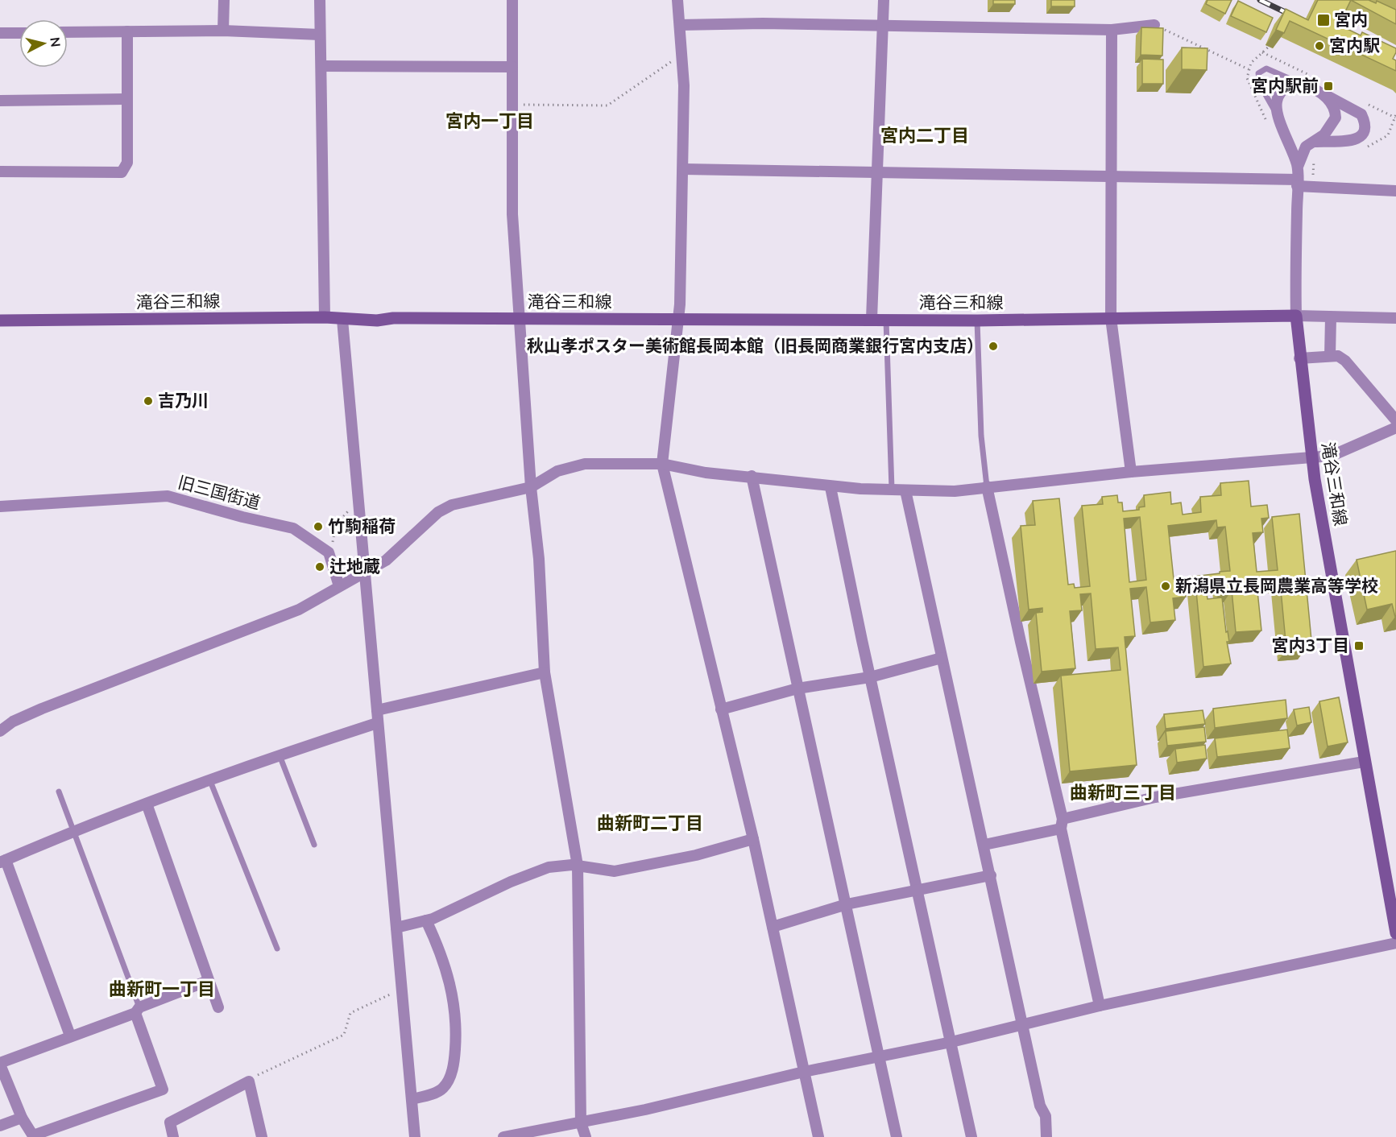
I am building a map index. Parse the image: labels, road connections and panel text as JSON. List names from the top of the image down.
{
  "streets": {
    "main road": ["滝谷三和線"],
    "street": ["旧三国街道"]
  },
  "districts": [
    "宮内一丁目",
    "宮内二丁目",
    "曲新町三丁目",
    "曲新町二丁目",
    "曲新町一丁目"
  ],
  "places": {
    "transit": ["宮内", "宮内駅前", "宮内3丁目"],
    "other": [
      "宮内駅",
      "秋山孝ポスター美術館長岡本館（旧長岡商業銀行宮内支店）",
      "吉乃川",
      "竹駒稲荷",
      "辻地蔵",
      "新潟県立長岡農業高等学校"
    ]
  },
  "north": "right"
}
